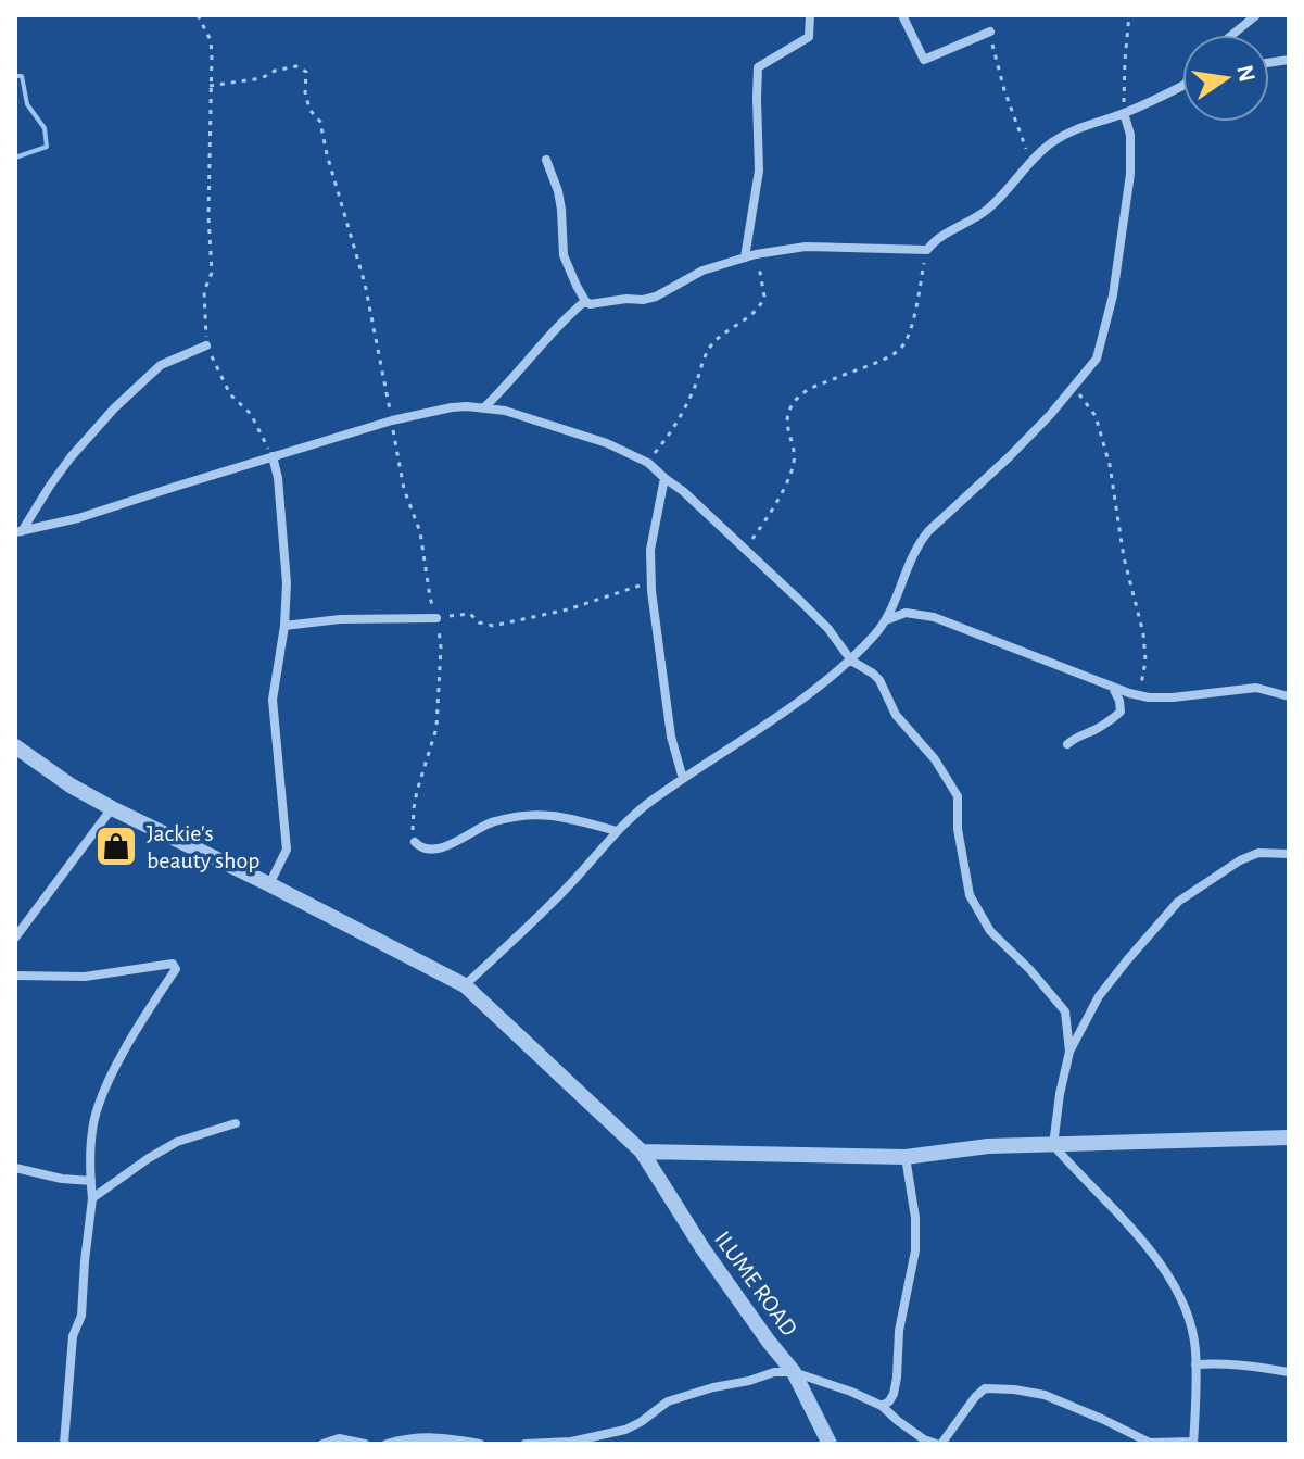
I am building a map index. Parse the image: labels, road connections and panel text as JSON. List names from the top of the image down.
{
  "streets": {
    "street": ["ILUME ROAD"]
  },
  "places": {
    "shop": ["Jackie's beauty shop"]
  },
  "north": "right"
}
